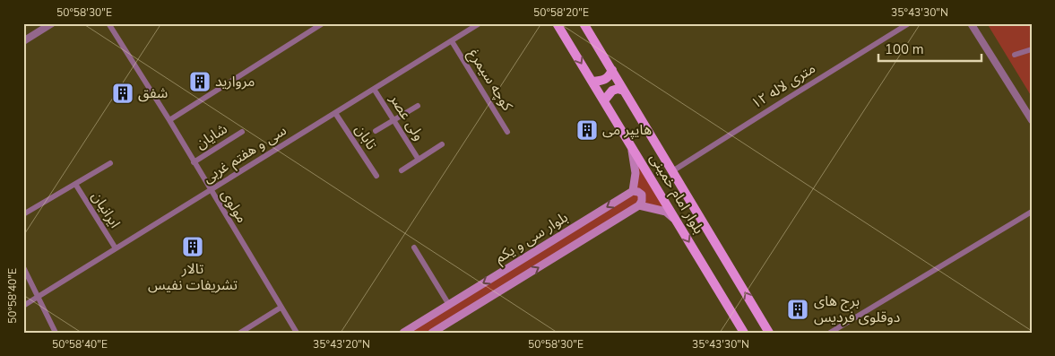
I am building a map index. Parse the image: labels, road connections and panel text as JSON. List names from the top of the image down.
{
  "streets": {
    "main road": ["بلوار امام خمینی", "بلوار سی و یکم"],
    "street": [
      "کوچه سیمرغ",
      "۱۲ متری لاله",
      "ولی عصر",
      "شایان",
      "تابان",
      "سی و هفتم غربی",
      "مولوی",
      "ایرانیان"
    ]
  },
  "crossings": [
    ["کوچه سیمرغ", "سی و هفتم غربی"],
    ["۱۲ متری لاله", "بلوار امام خمینی"],
    ["ولی عصر", "سی و هفتم غربی"],
    ["شایان", "مولوی"],
    ["تابان", "سی و هفتم غربی"],
    ["سی و هفتم غربی", "مولوی"],
    ["سی و هفتم غربی", "ایرانیان"]
  ],
  "places": {
    "building": [
      "مروارید",
      "شفق",
      "هایپر می",
      "تالار تشریفات نفیس",
      "برج های دوقلوی فردیس"
    ]
  },
  "scale_bar": "100 m",
  "coordinates": [
    "50°58'30\"E",
    "50°58'20\"E",
    "35°43'30\"N",
    "50°58'40\"E",
    "35°43'20\"N"
  ]
}
